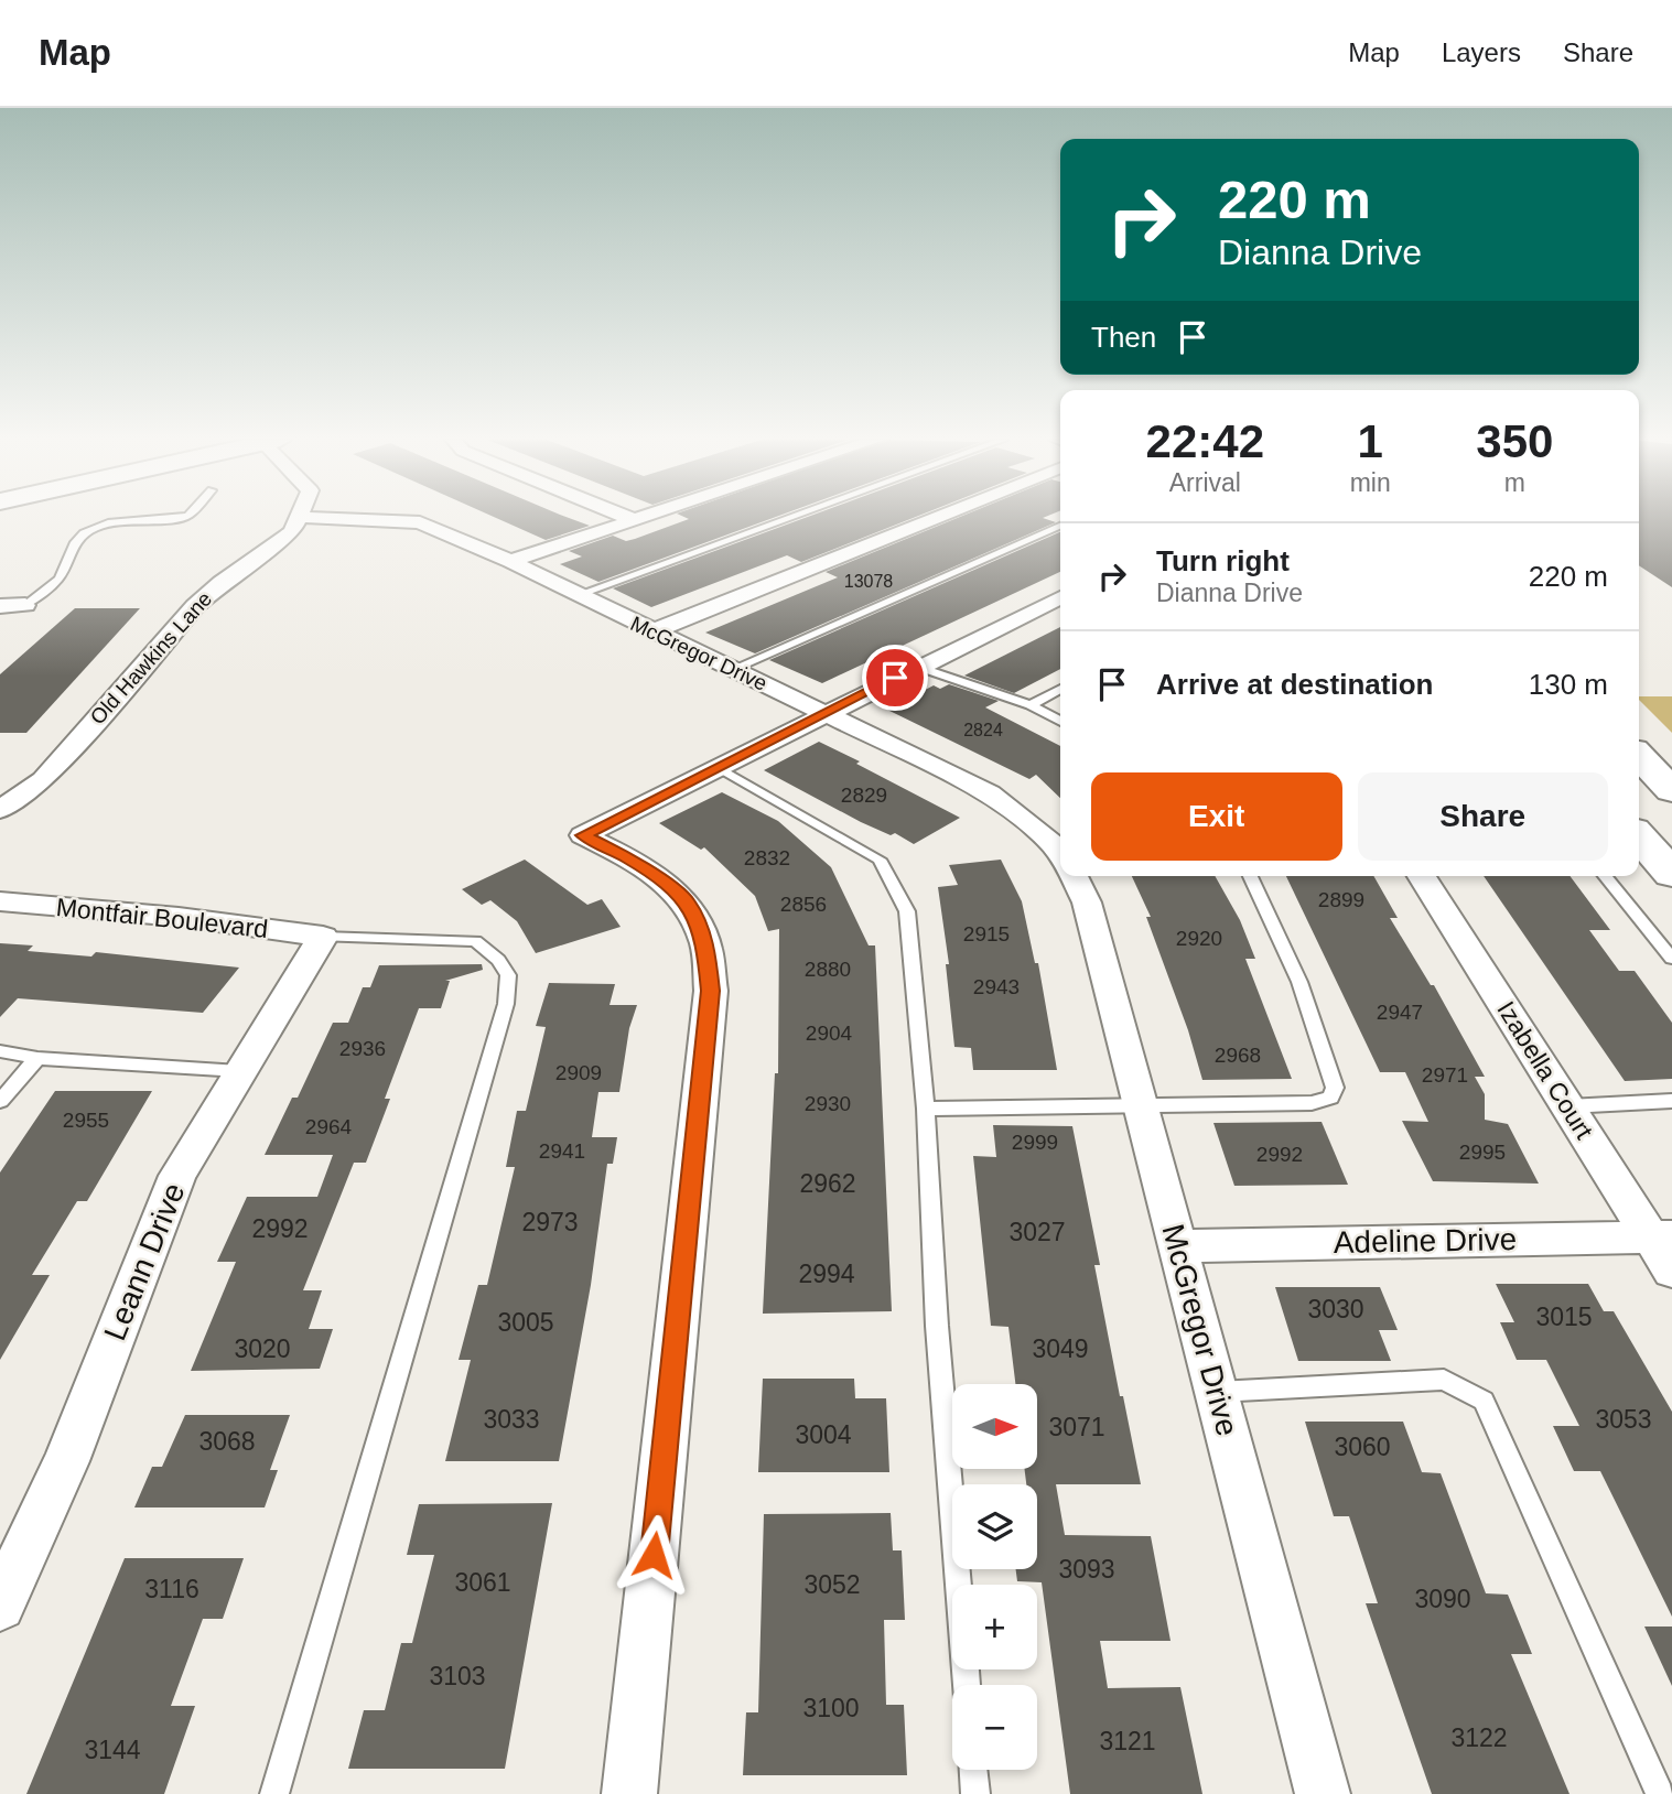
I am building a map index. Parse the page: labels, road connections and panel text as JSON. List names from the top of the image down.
{
  "streets": {
    "street": [
      "McGregor Drive",
      "Old Hawkins Lane",
      "Montfair Boulevard",
      "Izabella Court",
      "Adeline Drive",
      "Leann Drive"
    ]
  },
  "crossings": [
    ["McGregor Drive", "Adeline Drive"],
    ["Montfair Boulevard", "Leann Drive"],
    ["Izabella Court", "Adeline Drive"]
  ],
  "house_numbers": [
    "13078",
    "2824",
    "2829",
    "2832",
    "2899",
    "2856",
    "2915",
    "2920",
    "2880",
    "2943",
    "2947",
    "2904",
    "2936",
    "2968",
    "2909",
    "2971",
    "2930",
    "2955",
    "2964",
    "2999",
    "2941",
    "2995",
    "2992",
    "2962",
    "2973",
    "2992",
    "3027",
    "2994",
    "3030",
    "3015",
    "3005",
    "3020",
    "3049",
    "3033",
    "3053",
    "3071",
    "3004",
    "3068",
    "3060",
    "3093",
    "3061",
    "3052",
    "3116",
    "3090",
    "3103",
    "3100",
    "3122",
    "3121",
    "3144"
  ],
  "north": "right",
  "page": {
    "header": "Map",
    "nav": ["Map", "Layers", "Share"],
    "turn": ["220 m", "Dianna Drive"],
    "then": "Then",
    "eta": [
      "22:42",
      "Arrival",
      "1",
      "min",
      "350",
      "m"
    ],
    "list": [
      {
        "name": "Turn right",
        "note": "Dianna Drive",
        "value": "220 m"
      },
      {
        "name": "Arrive at destination",
        "value": "130 m"
      }
    ],
    "buttons": ["Exit", "Share"],
    "map_buttons": ["+", "−"]
  }
}
